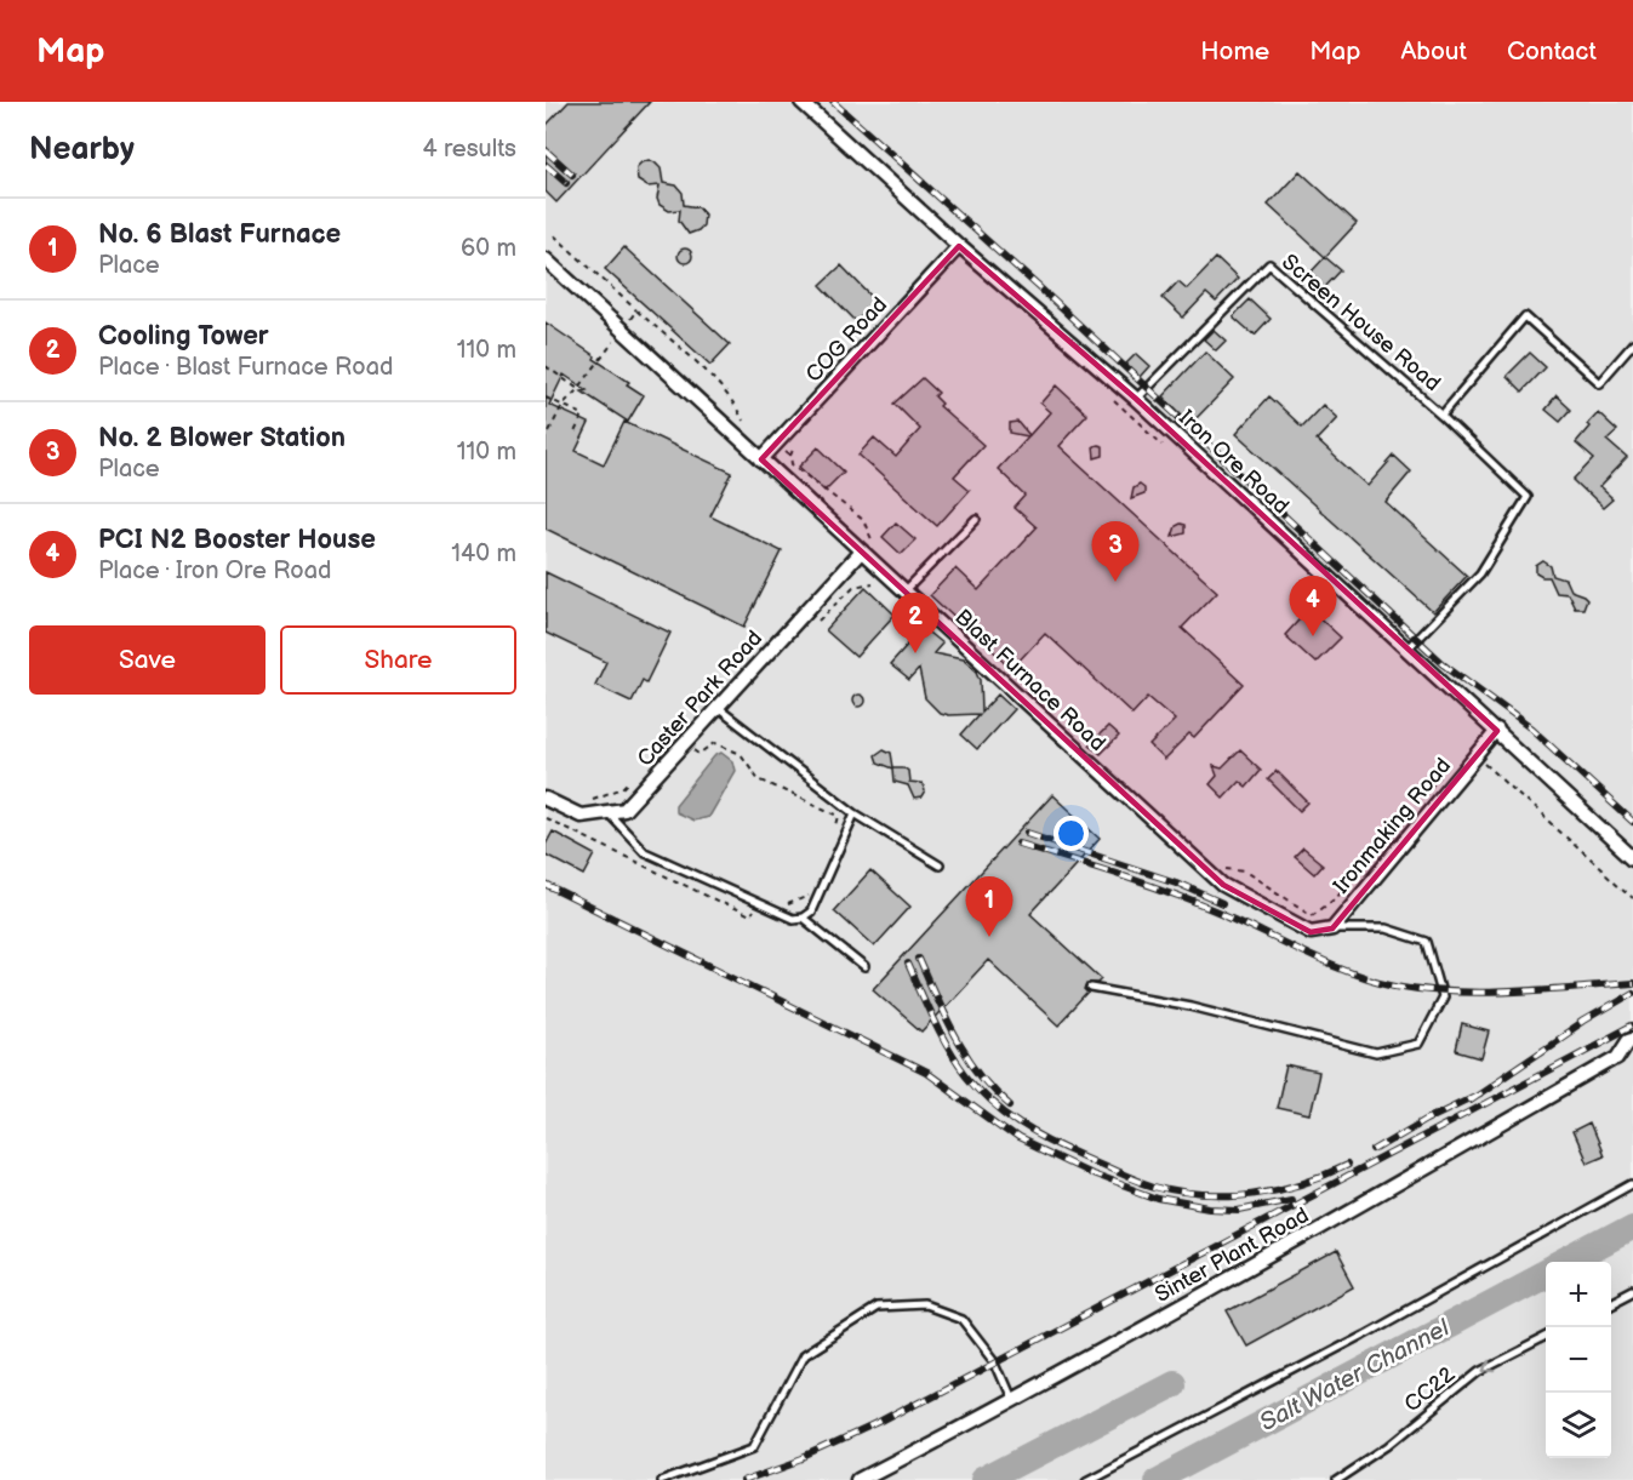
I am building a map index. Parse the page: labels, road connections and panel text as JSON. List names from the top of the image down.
{
  "streets": {
    "street": [
      "COG Road",
      "Iron Ore Road",
      "Blast Furnace Road",
      "Caster Park Road",
      "Ironmaking Road",
      "Sinter Plant Road"
    ],
    "lane": ["Screen House Road", "CC22"]
  },
  "crossings": [
    ["Screen House Road", "Iron Ore Road"],
    ["COG Road", "Iron Ore Road"],
    ["COG Road", "Blast Furnace Road"],
    ["Iron Ore Road", "Ironmaking Road"],
    ["Blast Furnace Road", "Caster Park Road"],
    ["Blast Furnace Road", "Ironmaking Road"]
  ],
  "one_way": ["CC22"],
  "water": ["Salt Water Channel"],
  "page": {
    "header": "Map",
    "nav": [
      "Home",
      "Map",
      "About",
      "Contact"
    ],
    "heading": ["Nearby", "4 results"],
    "list": [
      {
        "mark": "1",
        "name": "No. 6 Blast Furnace",
        "note": "Place",
        "value": "60 m"
      },
      {
        "mark": "2",
        "name": "Cooling Tower",
        "note": "Place · Blast Furnace Road",
        "value": "110 m"
      },
      {
        "mark": "3",
        "name": "No. 2 Blower Station",
        "note": "Place",
        "value": "110 m"
      },
      {
        "mark": "4",
        "name": "PCI N2 Booster House",
        "note": "Place · Iron Ore Road",
        "value": "140 m"
      }
    ],
    "pins": [
      "3",
      "4",
      "2",
      "1"
    ],
    "buttons": ["Save", "Share"],
    "map_buttons": ["+", "−"]
  }
}
